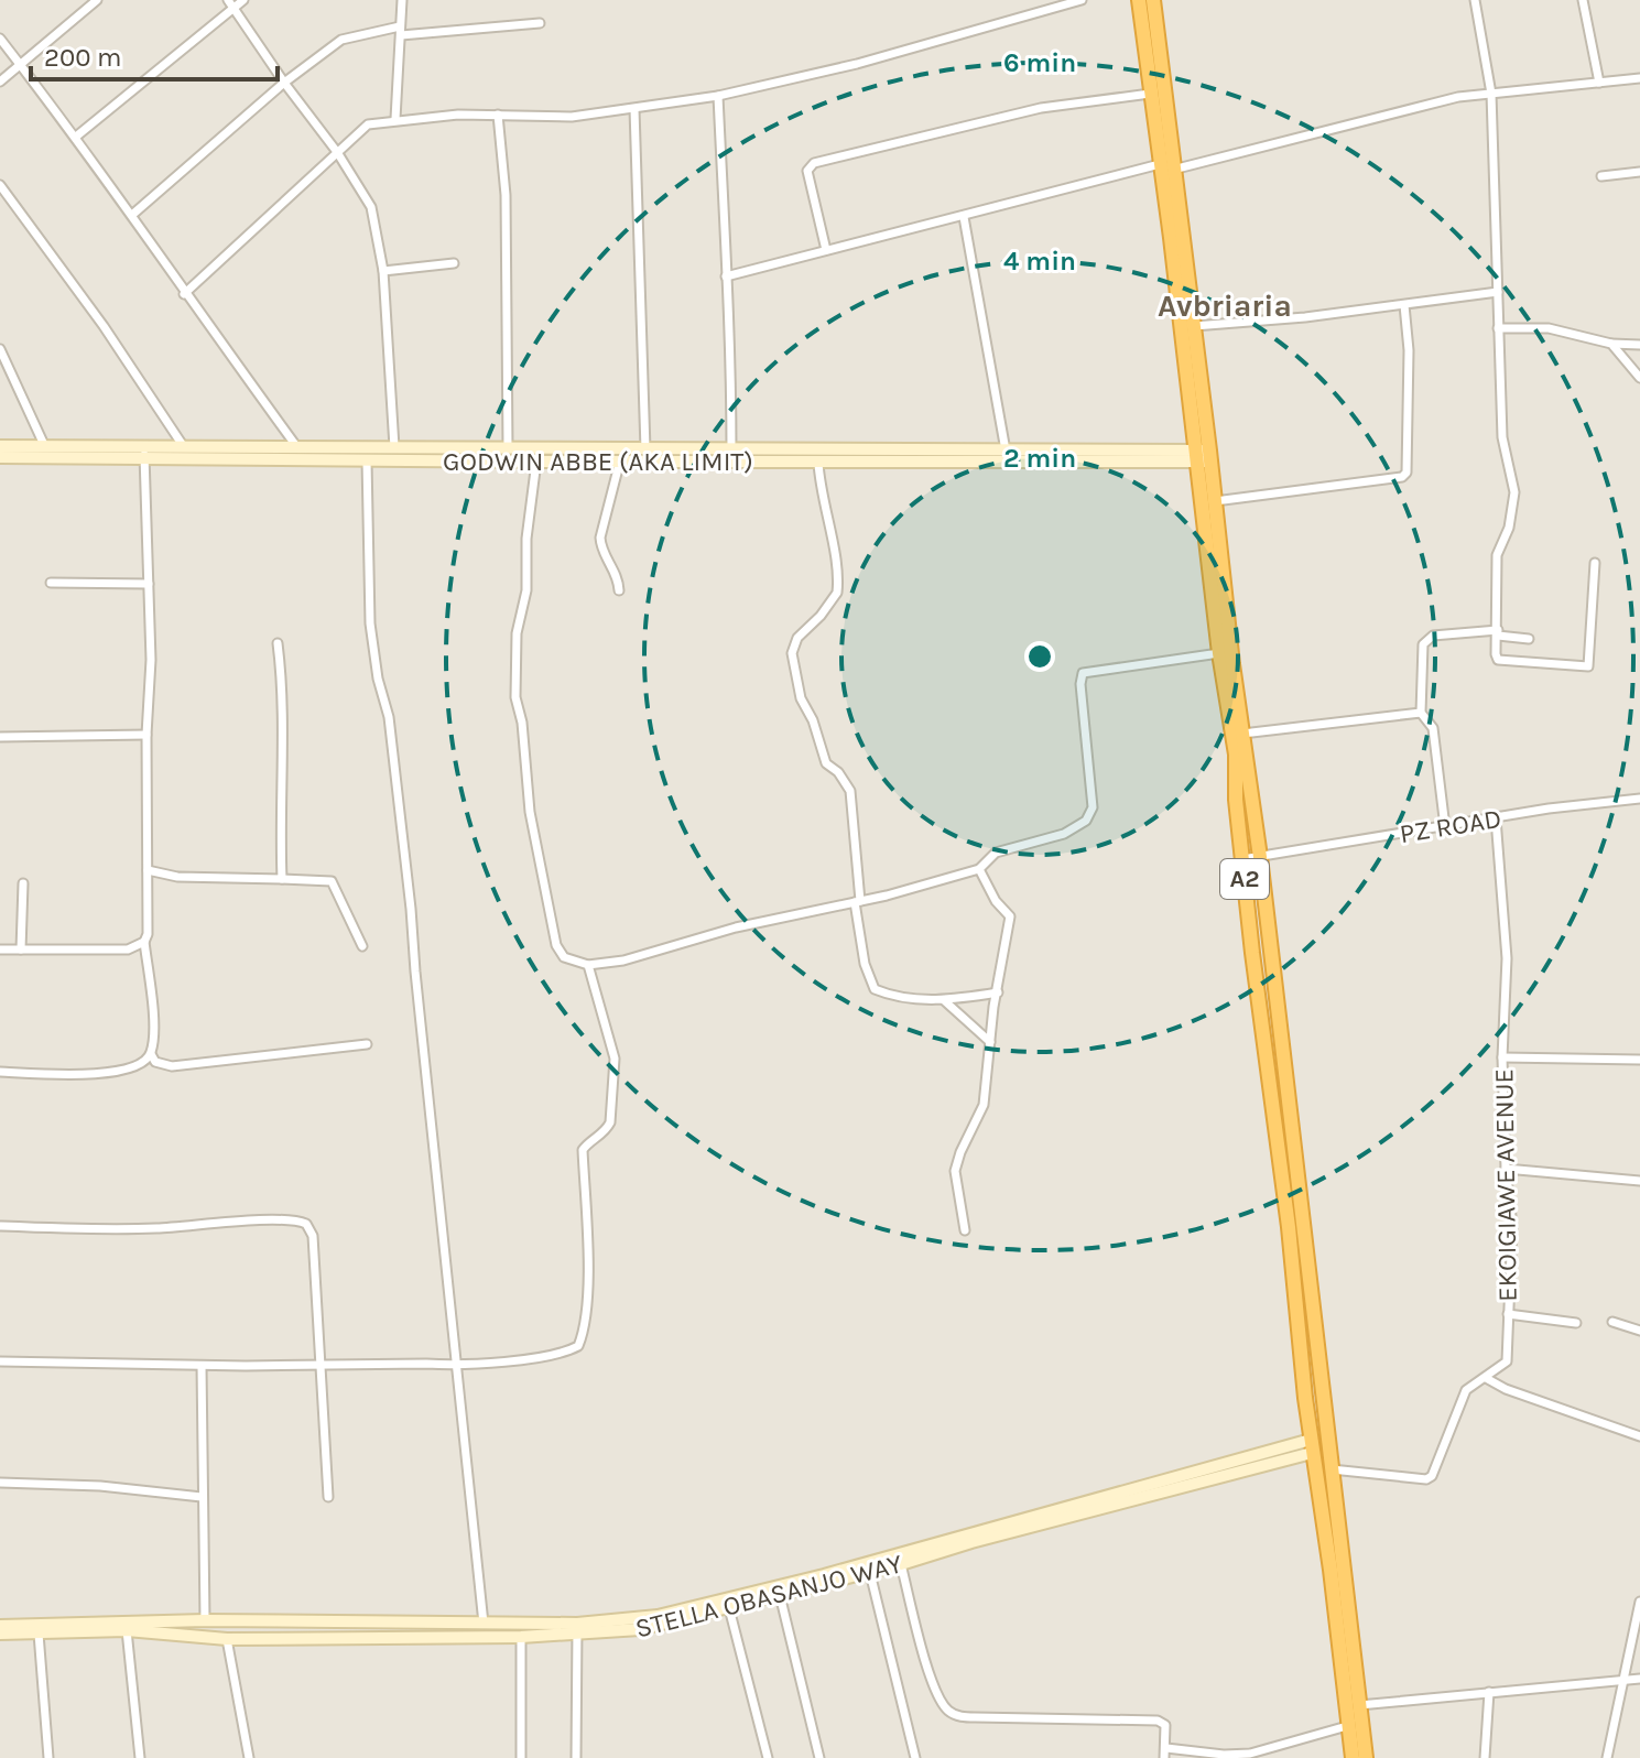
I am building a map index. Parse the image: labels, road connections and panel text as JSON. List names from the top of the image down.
{
  "streets": {
    "highway": ["A2"],
    "street": [
      "GODWIN ABBE (AKA LIMIT)",
      "PZ ROAD",
      "EKOIGIAWE AVENUE",
      "STELLA OBASANJO WAY"
    ]
  },
  "crossings": [
    ["GODWIN ABBE (AKA LIMIT)", "A2"],
    ["PZ ROAD", "A2"],
    ["PZ ROAD", "EKOIGIAWE AVENUE"],
    ["A2", "EKOIGIAWE AVENUE"],
    ["A2", "STELLA OBASANJO WAY"]
  ],
  "districts": ["Avbriaria"],
  "scale_bar": "200 m",
  "rings": ["6 min", "4 min", "2 min"]
}
